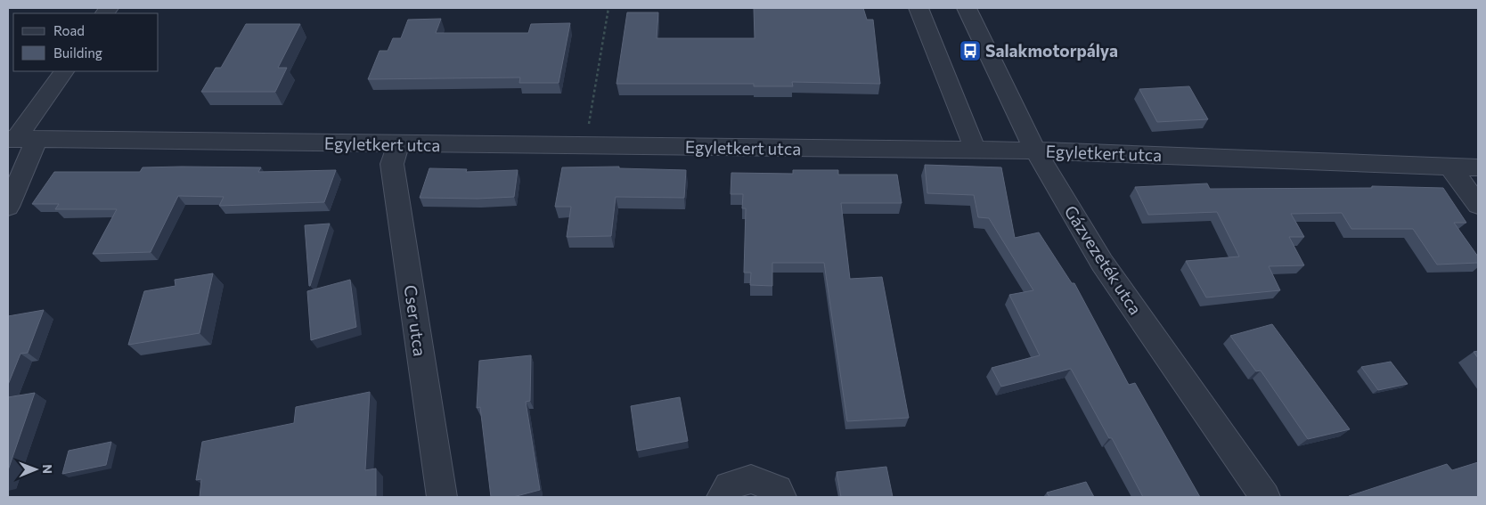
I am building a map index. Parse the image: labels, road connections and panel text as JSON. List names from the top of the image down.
{
  "streets": {
    "street": ["Egyletkert utca", "Gázvezeték utca", "Cser utca"]
  },
  "crossings": [
    ["Egyletkert utca", "Gázvezeték utca"],
    ["Egyletkert utca", "Cser utca"]
  ],
  "places": {
    "bus stop": ["Salakmotorpálya"]
  },
  "legend": ["Road", "Building"],
  "north": "right"
}
